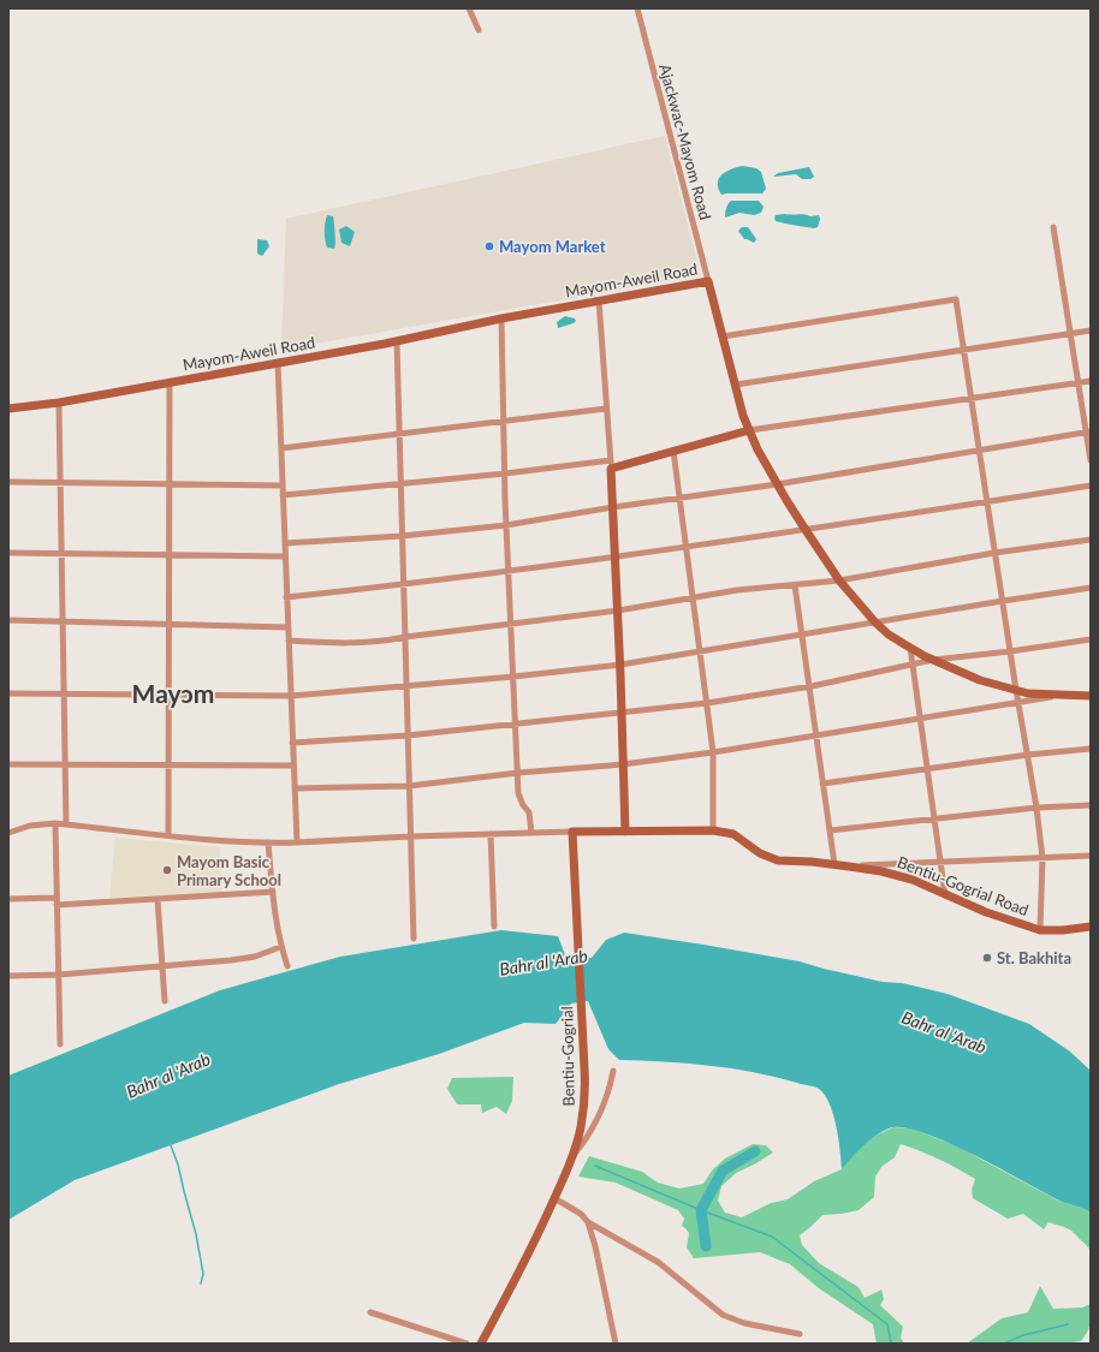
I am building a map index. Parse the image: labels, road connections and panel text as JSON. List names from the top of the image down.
{
  "streets": {
    "main road": ["Mayom-Aweil Road", "Bentiu-Gogrial Road", "Bentiu-Gogrial"],
    "street": ["Ajackwac-Mayom Road"]
  },
  "crossings": [
    ["Ajackwac-Mayom Road", "Mayom-Aweil Road"],
    ["Bentiu-Gogrial Road", "Bentiu-Gogrial"]
  ],
  "districts": ["Mayɔm"],
  "water": ["Bahr al 'Arab"],
  "places": ["Mayom Market", "Mayom Basic Primary School", "St. Bakhita"]
}
